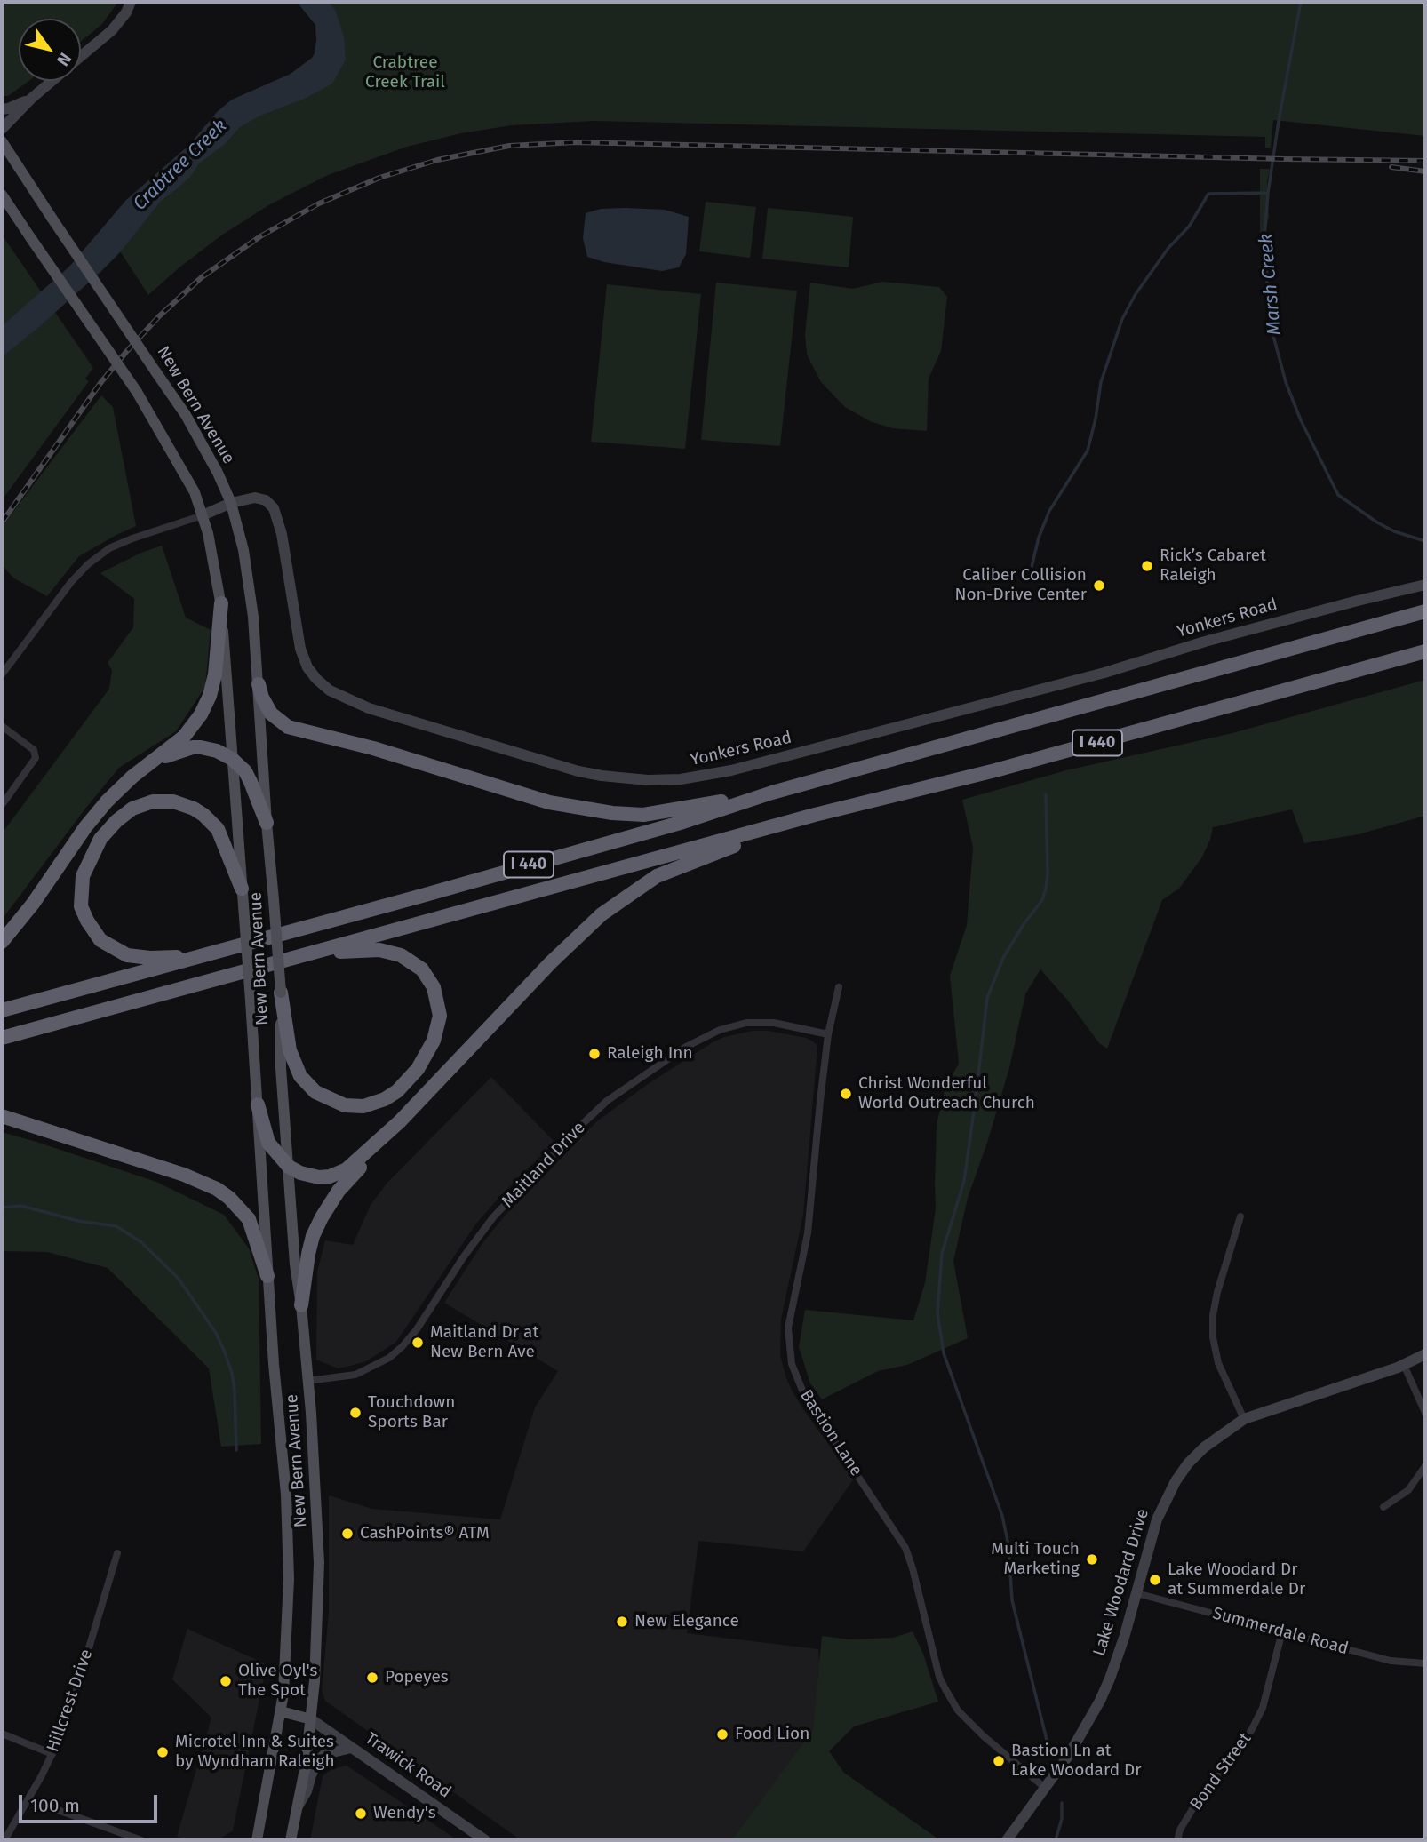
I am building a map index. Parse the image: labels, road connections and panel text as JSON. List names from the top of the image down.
{
  "streets": {
    "highway": ["I 440"],
    "main road": ["New Bern Avenue"],
    "street": [
      "Yonkers Road",
      "Maitland Drive",
      "Bastion Lane",
      "Lake Woodard Drive",
      "Summerdale Road",
      "Hillcrest Drive",
      "Trawick Road",
      "Bond Street"
    ]
  },
  "crossings": [
    ["New Bern Avenue", "Yonkers Road"],
    ["New Bern Avenue", "Maitland Drive"],
    ["New Bern Avenue", "Trawick Road"],
    ["Maitland Drive", "Bastion Lane"],
    ["Bastion Lane", "Lake Woodard Drive"],
    ["Lake Woodard Drive", "Summerdale Road"],
    ["Summerdale Road", "Bond Street"]
  ],
  "water": ["Crabtree Creek", "Marsh Creek"],
  "parks": ["Crabtree Creek Trail"],
  "places": [
    "Rick’s Cabaret Raleigh",
    "Caliber Collision Non-Drive Center",
    "Raleigh Inn",
    "Christ Wonderful World Outreach Church",
    "Maitland Dr at New Bern Ave",
    "Touchdown Sports Bar",
    "CashPoints® ATM",
    "Multi Touch Marketing",
    "Lake Woodard Dr at Summerdale Dr",
    "New Elegance",
    "Popeyes",
    "Olive Oyl's The Spot",
    "Food Lion",
    "Microtel Inn & Suites by Wyndham Raleigh",
    "Bastion Ln at Lake Woodard Dr",
    "Wendy's"
  ],
  "scale_bar": "100 m",
  "north": "bottom right"
}
